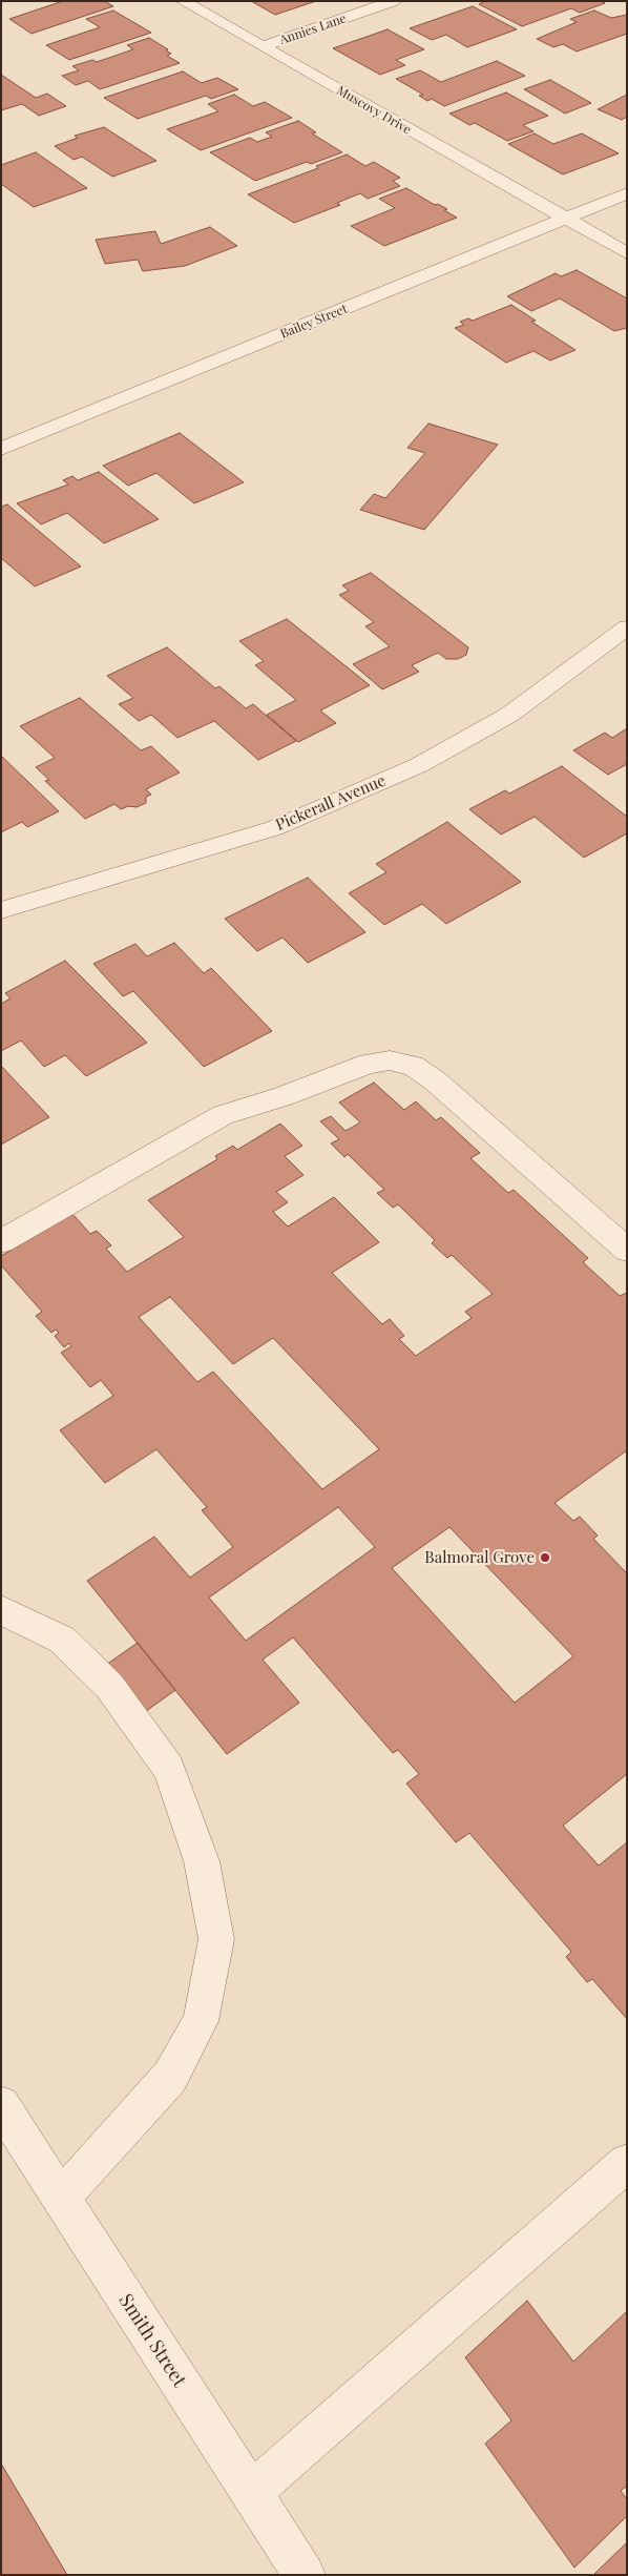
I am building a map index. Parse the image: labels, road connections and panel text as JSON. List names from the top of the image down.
{
  "streets": {
    "street": [
      "Annies Lane",
      "Muscovy Drive",
      "Bailey Street",
      "Pickerall Avenue",
      "Smith Street"
    ]
  },
  "crossings": [
    ["Annies Lane", "Muscovy Drive"],
    ["Muscovy Drive", "Bailey Street"]
  ],
  "places": ["Balmoral Grove"]
}
